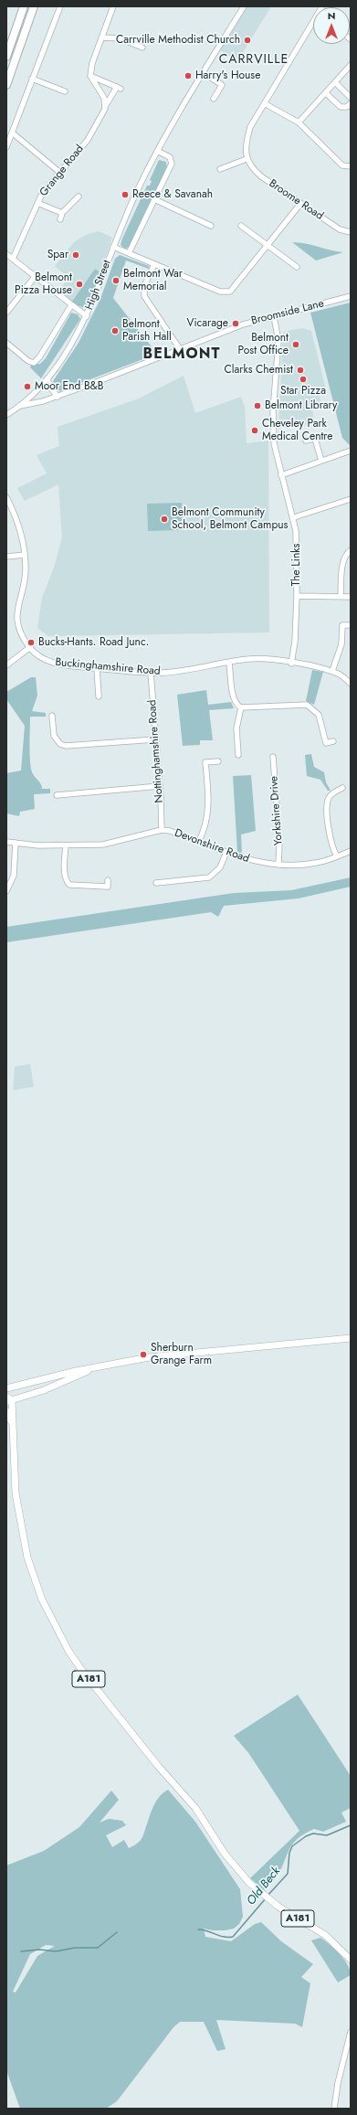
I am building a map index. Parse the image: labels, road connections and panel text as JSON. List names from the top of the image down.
{
  "streets": {
    "main road": ["A181"],
    "street": [
      "Grange Road",
      "Broome Road",
      "High Street",
      "Broomside Lane",
      "The Links",
      "Buckinghamshire Road",
      "Nottinghamshire Road",
      "Yorkshire Drive",
      "Devonshire Road"
    ]
  },
  "crossings": [
    ["High Street", "Broomside Lane"],
    ["Broomside Lane", "The Links"],
    ["The Links", "Buckinghamshire Road"],
    ["Buckinghamshire Road", "Nottinghamshire Road"],
    ["Nottinghamshire Road", "Devonshire Road"],
    ["Yorkshire Drive", "Devonshire Road"]
  ],
  "districts": ["CARRVILLE", "BELMONT"],
  "water": ["Old Beck"],
  "places": [
    "Carrville Methodist Church",
    "Harry's House",
    "Reece & Savanah",
    "Spar",
    "Belmont War Memorial",
    "Belmont Pizza House",
    "Vicarage",
    "Belmont Parish Hall",
    "Belmont Post Office",
    "Clarks Chemist",
    "Star Pizza",
    "Moor End B&B",
    "Belmont Library",
    "Cheveley Park Medical Centre",
    "Belmont Community School, Belmont Campus",
    "Bucks-Hants. Road Junc.",
    "Sherburn Grange Farm"
  ],
  "north": "top"
}
